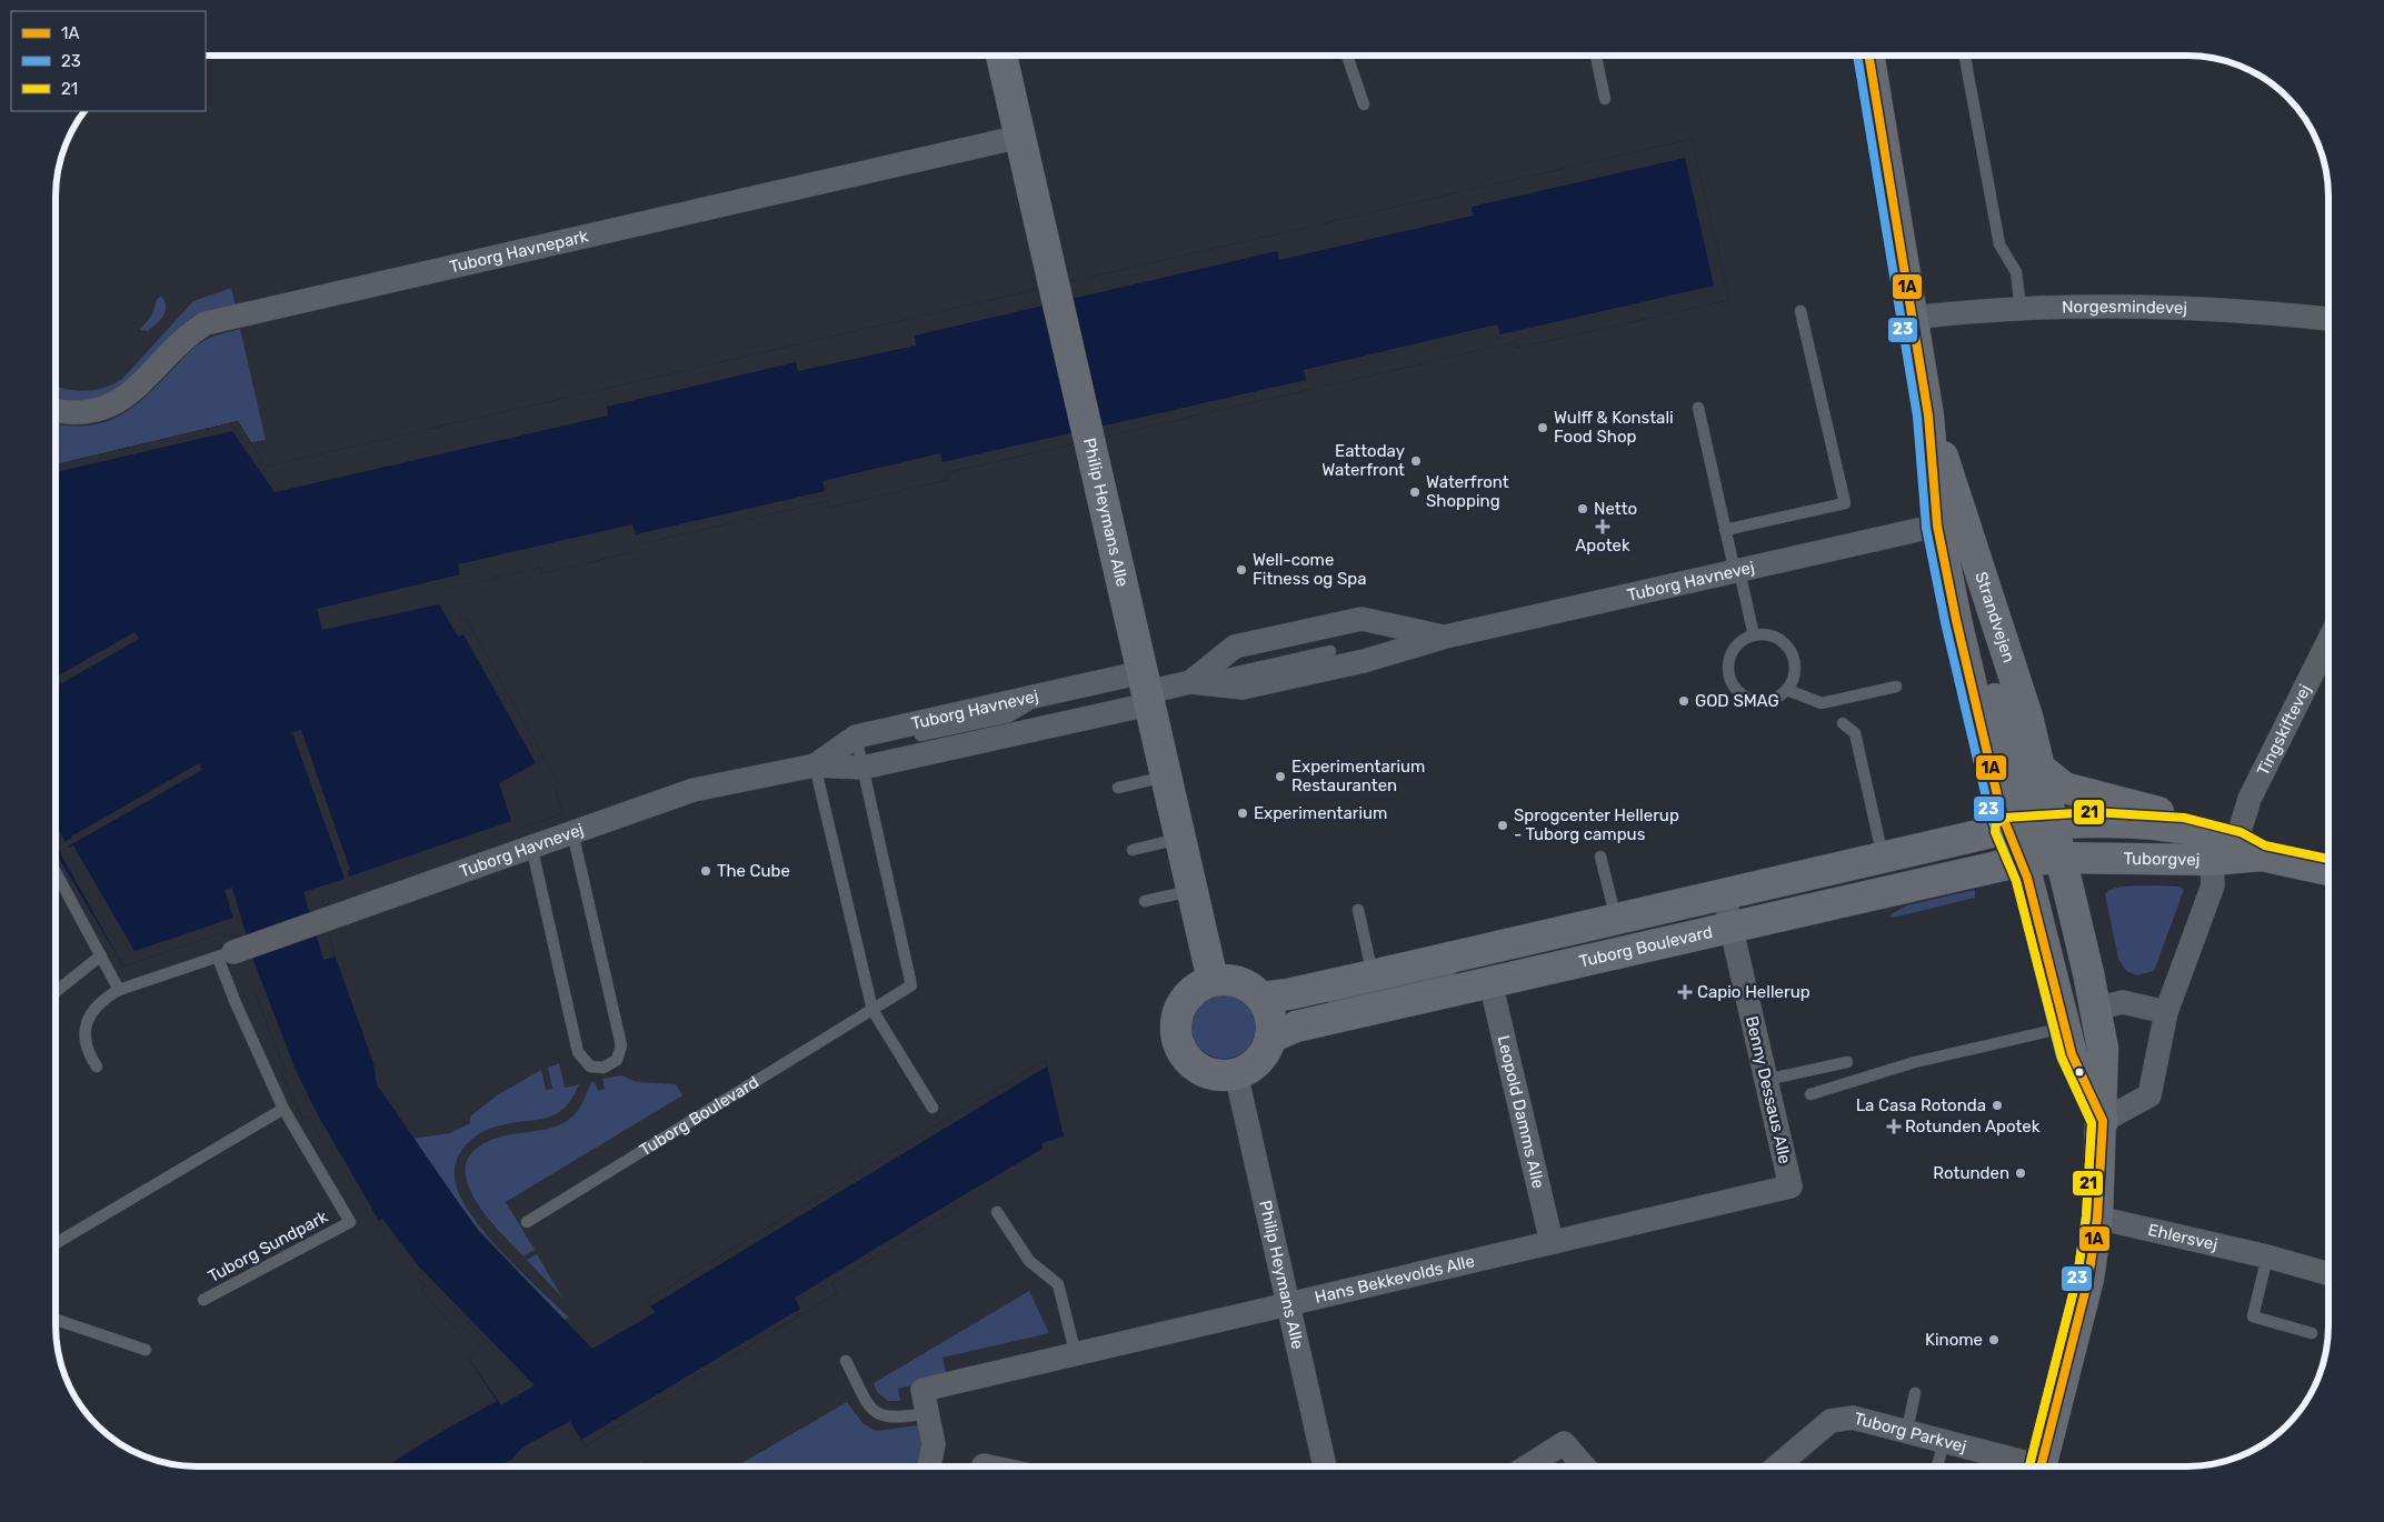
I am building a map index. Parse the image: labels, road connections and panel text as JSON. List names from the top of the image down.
{
  "streets": {
    "street": [
      "Tuborg Havnepark",
      "Norgesmindevej",
      "Philip Heymans Alle",
      "Tuborg Havnevej",
      "Strandvejen",
      "Tingskiftevej",
      "Tuborgvej",
      "Tuborg Boulevard",
      "Benny Dessaus Alle",
      "Leopold Damms Alle",
      "Ehlersvej",
      "Hans Bekkevolds Alle",
      "Tuborg Parkvej"
    ],
    "lane": ["Tuborg Sundpark"]
  },
  "crossings": [
    ["Tuborg Havnepark", "Philip Heymans Alle"],
    ["Norgesmindevej", "Strandvejen"],
    ["Philip Heymans Alle", "Tuborg Havnevej"],
    ["Philip Heymans Alle", "Tuborg Boulevard"],
    ["Philip Heymans Alle", "Hans Bekkevolds Alle"],
    ["Tuborg Havnevej", "Strandvejen"],
    ["Tuborg Havnevej", "Tuborg Boulevard"],
    ["Tuborg Havnevej", "Tuborg Sundpark"],
    ["Strandvejen", "Tuborgvej"],
    ["Strandvejen", "Tuborg Boulevard"],
    ["Tingskiftevej", "Tuborgvej"],
    ["Tuborgvej", "Tuborg Boulevard"],
    ["Tuborg Boulevard", "Benny Dessaus Alle"],
    ["Tuborg Boulevard", "Leopold Damms Alle"],
    ["Benny Dessaus Alle", "Hans Bekkevolds Alle"],
    ["Leopold Damms Alle", "Hans Bekkevolds Alle"]
  ],
  "places": {
    "other": [
      "Wulff & Konstali Food Shop",
      "Eattoday Waterfront",
      "Waterfront Shopping",
      "Netto",
      "Well-come Fitness og Spa",
      "GOD SMAG",
      "Experimentarium Restauranten",
      "Experimentarium",
      "Sprogcenter Hellerup - Tuborg campus",
      "The Cube",
      "La Casa Rotonda",
      "Rotunden",
      "Kinome"
    ],
    "health": ["Apotek", "Capio Hellerup", "Rotunden Apotek"]
  },
  "lines": ["transit line 1A", "transit line 23", "transit line 21"],
  "legend": ["1A", "23", "21"]
}
